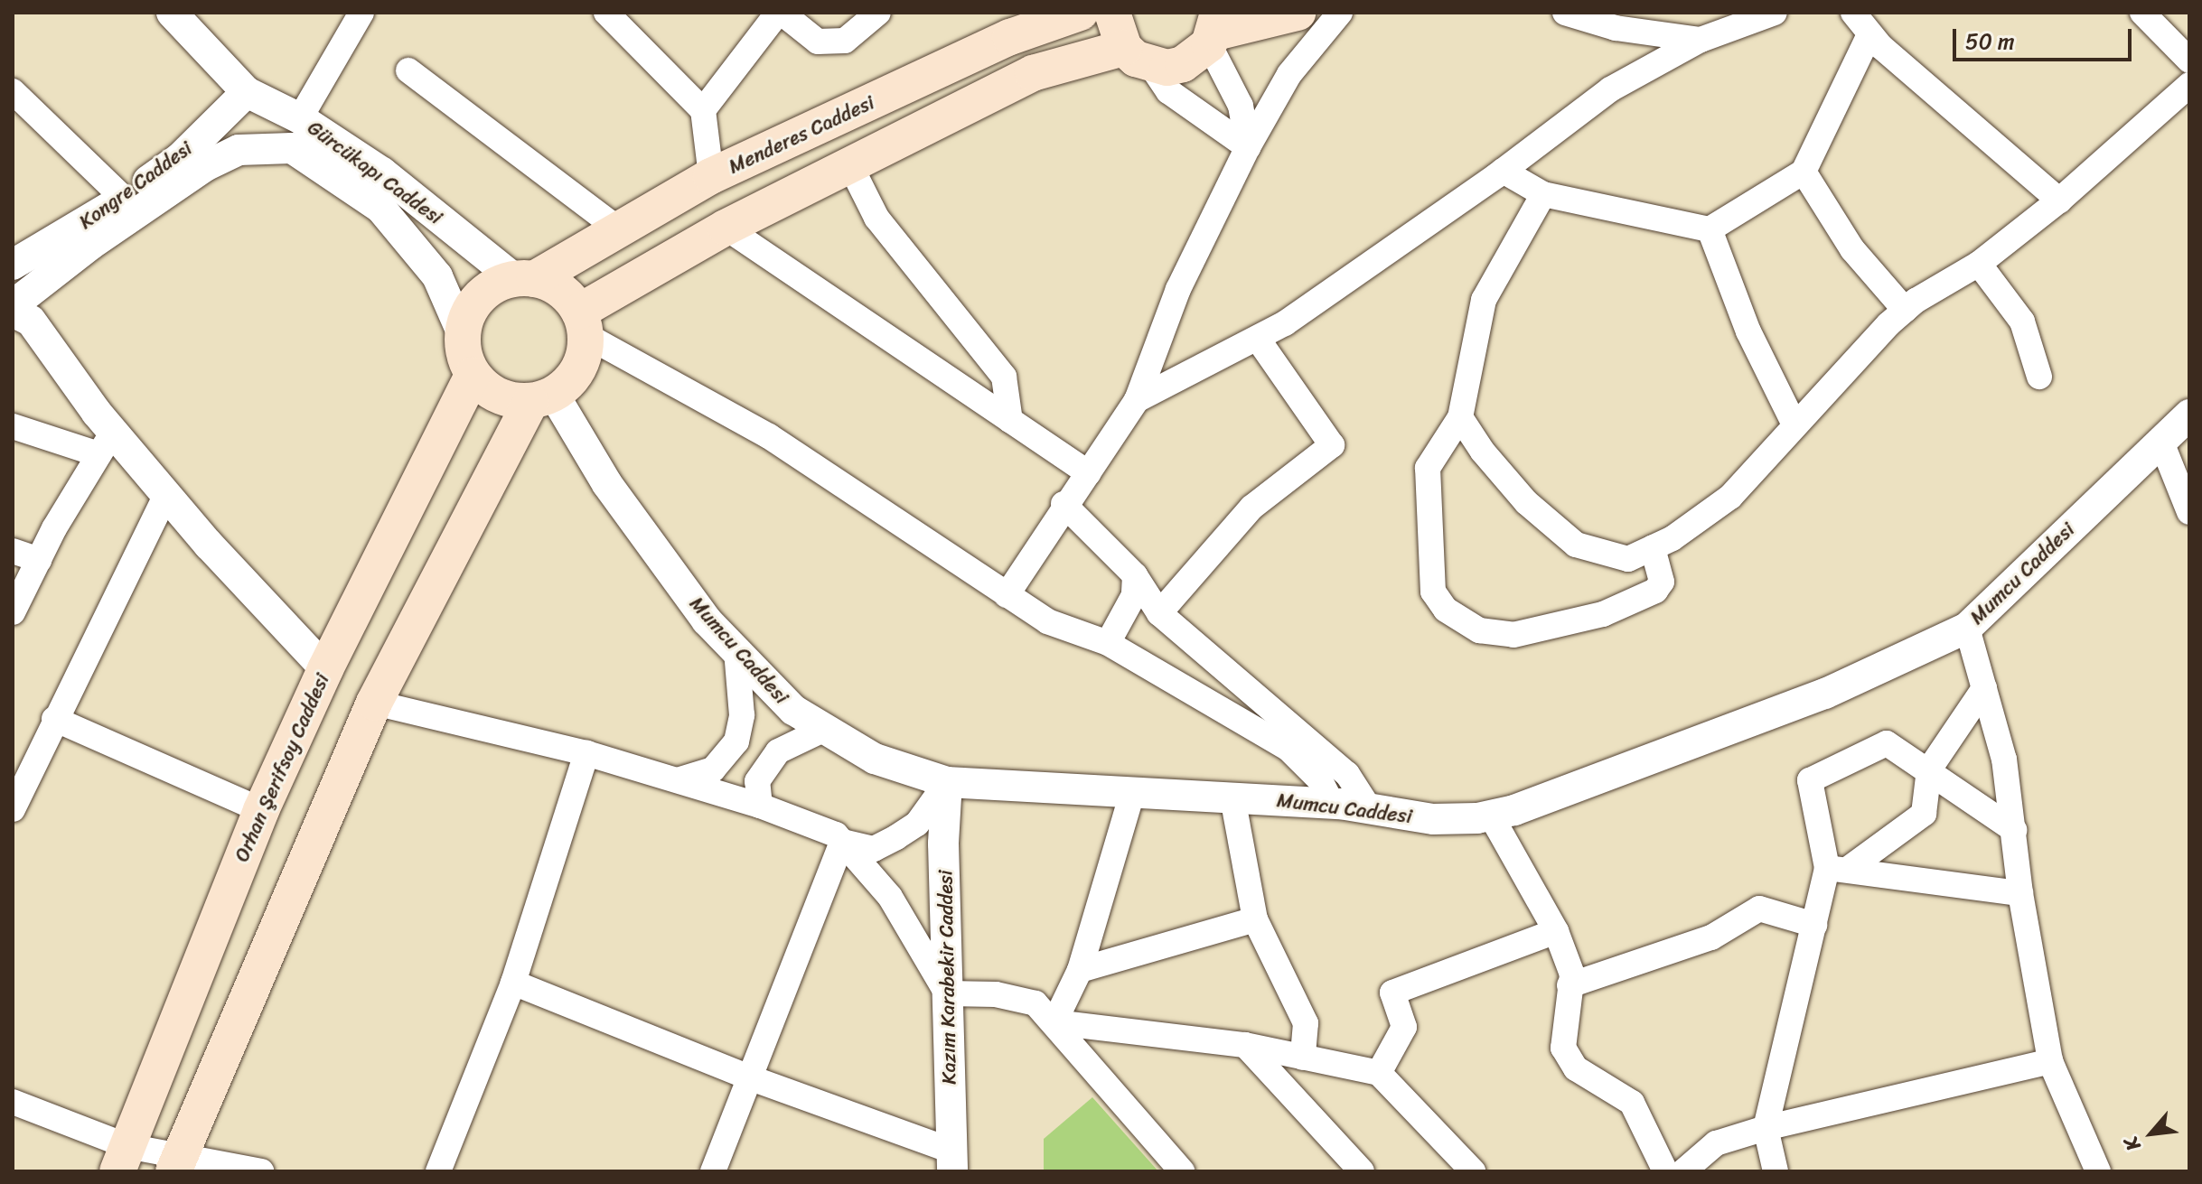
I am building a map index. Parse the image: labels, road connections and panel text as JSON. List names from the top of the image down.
{
  "streets": {
    "main road": ["Menderes Caddesi", "Orhan Şerifsoy Caddesi"],
    "street": [
      "Gürcükapı Caddesi",
      "Kongre Caddesi",
      "Mumcu Caddesi",
      "Kazım Karabekir Caddesi"
    ]
  },
  "crossings": [
    ["Menderes Caddesi", "Gürcükapı Caddesi"],
    ["Menderes Caddesi", "Mumcu Caddesi"],
    ["Menderes Caddesi", "Orhan Şerifsoy Caddesi"],
    ["Gürcükapı Caddesi", "Kongre Caddesi"],
    ["Gürcükapı Caddesi", "Mumcu Caddesi"],
    ["Gürcükapı Caddesi", "Orhan Şerifsoy Caddesi"],
    ["Mumcu Caddesi", "Orhan Şerifsoy Caddesi"],
    ["Mumcu Caddesi", "Kazım Karabekir Caddesi"]
  ],
  "scale_bar": "50 m",
  "north": "bottom left"
}
